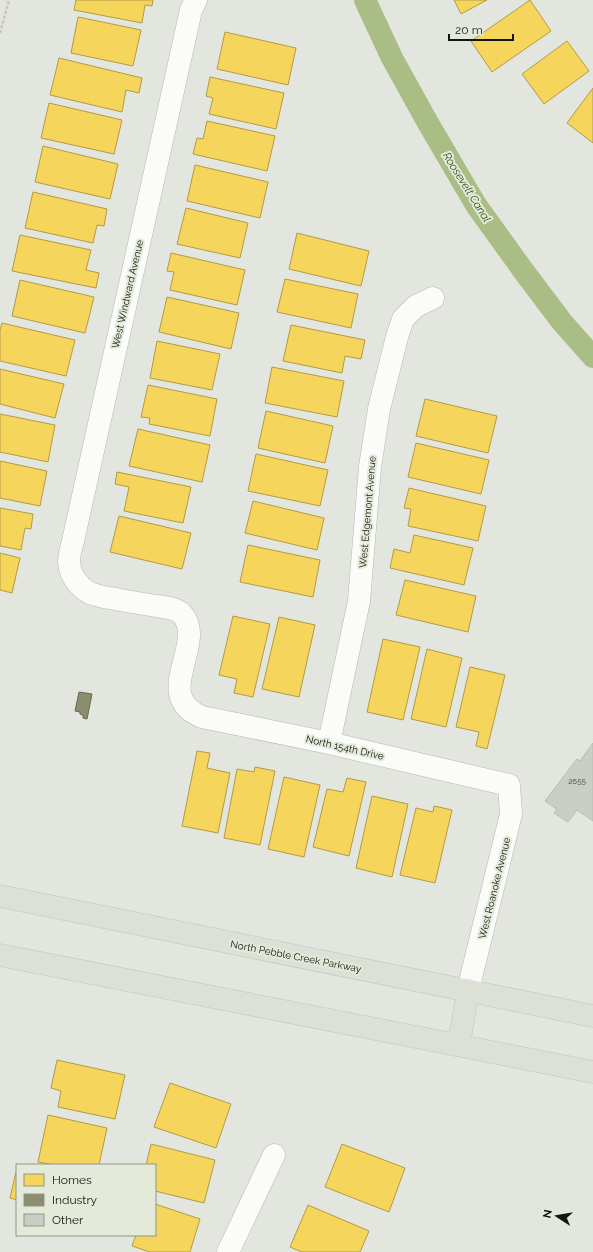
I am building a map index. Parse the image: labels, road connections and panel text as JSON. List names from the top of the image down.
{
  "streets": {
    "main road": ["North Pebble Creek Parkway"],
    "street": [
      "West Windward Avenue",
      "West Edgemont Avenue",
      "North 154th Drive",
      "West Roanoke Avenue"
    ]
  },
  "crossings": [
    ["West Windward Avenue", "North 154th Drive"],
    ["West Edgemont Avenue", "North 154th Drive"],
    ["North 154th Drive", "West Roanoke Avenue"],
    ["West Roanoke Avenue", "North Pebble Creek Parkway"]
  ],
  "water": ["Roosevelt Canal"],
  "house_numbers": ["2655"],
  "legend": ["Homes", "Industry", "Other"],
  "scale_bar": "20 m",
  "north": "left"
}
